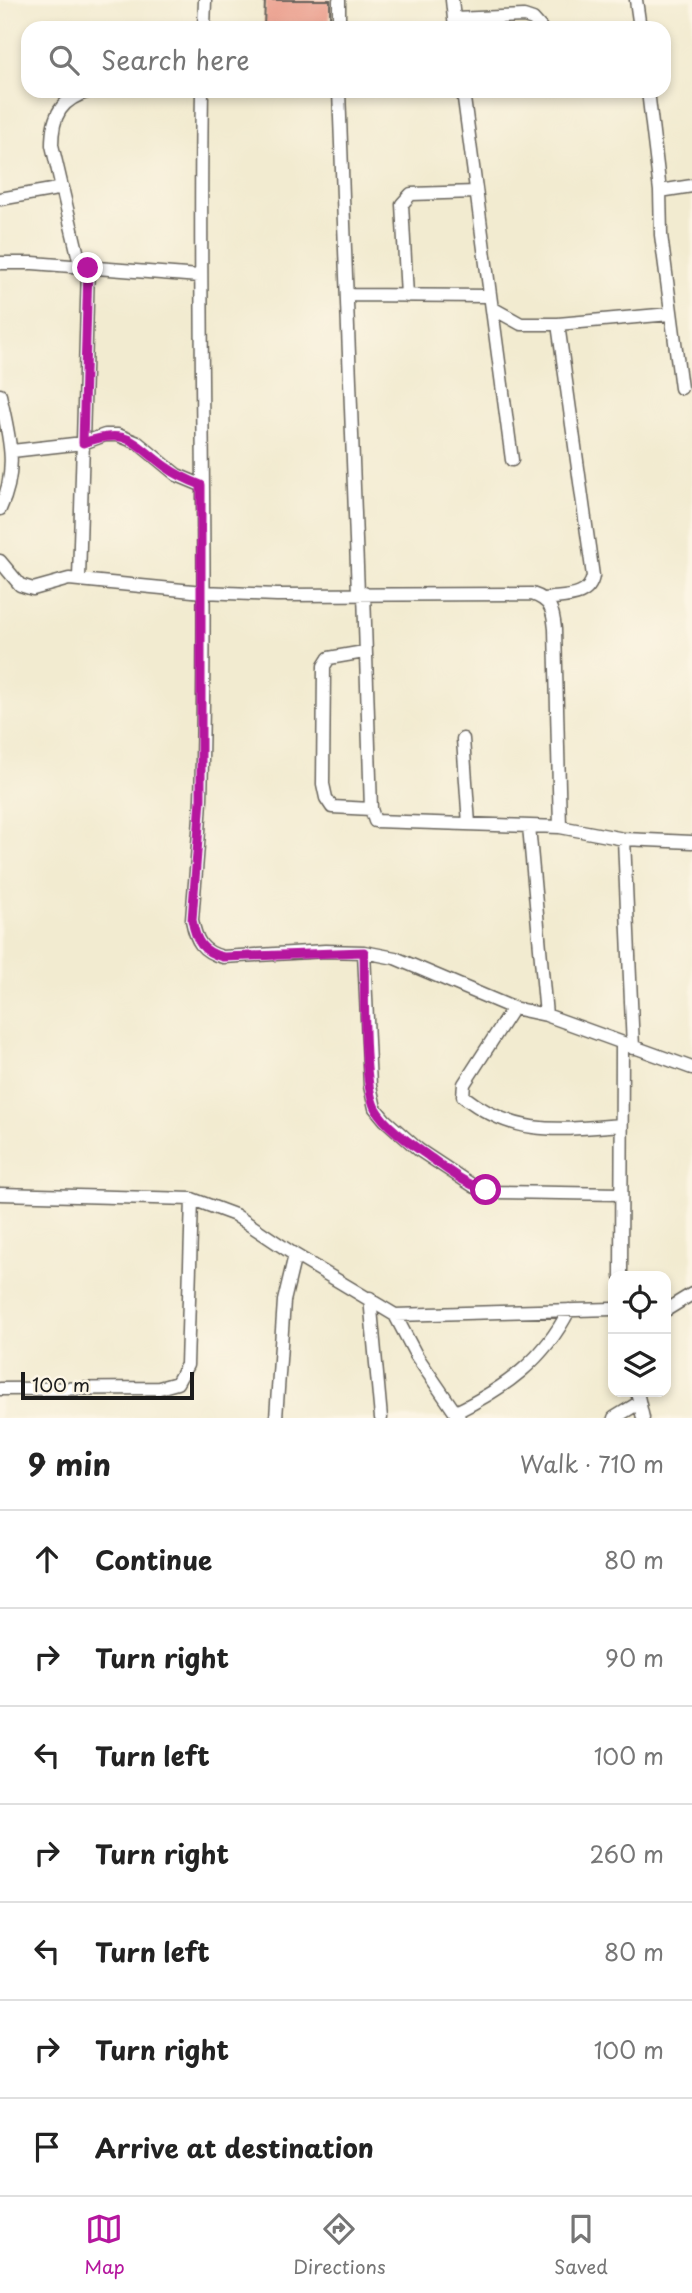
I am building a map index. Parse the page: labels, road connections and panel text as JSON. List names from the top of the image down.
{
  "scale_bar": "100 m",
  "page": {
    "search": "Search here",
    "scale": "100 m",
    "heading": ["9 min", "Walk · 710 m"],
    "list": [
      ["Continue", "80 m"],
      ["Turn right", "90 m"],
      ["Turn left", "100 m"],
      ["Turn right", "260 m"],
      ["Turn left", "80 m"],
      ["Turn right", "100 m"],
      "Arrive at destination"
    ],
    "nav": ["Map", "Directions", "Saved"]
  }
}
